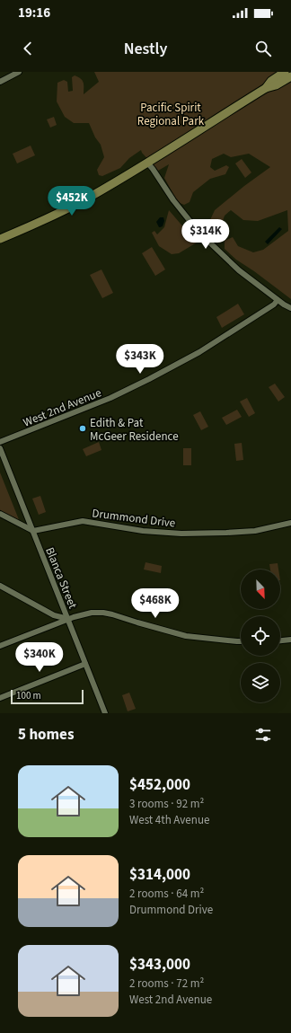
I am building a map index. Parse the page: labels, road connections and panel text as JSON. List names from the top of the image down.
{
  "streets": {
    "street": ["West 2nd Avenue", "Drummond Drive", "Blanca Street"]
  },
  "crossings": [
    ["Drummond Drive", "Blanca Street"]
  ],
  "parks": ["Pacific Spirit Regional Park"],
  "places": ["Edith & Pat McGeer Residence"],
  "scale_bar": "100 m",
  "north": "bottom right",
  "page": {
    "status": "19:16",
    "header": "Nestly",
    "price": [
      "$452K",
      "$314K",
      "$343K",
      "$468K",
      "$340K"
    ],
    "scale": "100 m",
    "heading": "5 homes",
    "list": [
      {
        "name": "$452,000",
        "note": "3 rooms · 92 m² · West 4th Avenue"
      },
      {
        "name": "$314,000",
        "note": "2 rooms · 64 m² · Drummond Drive"
      },
      {
        "name": "$343,000",
        "note": "2 rooms · 72 m² · West 2nd Avenue"
      }
    ]
  }
}
